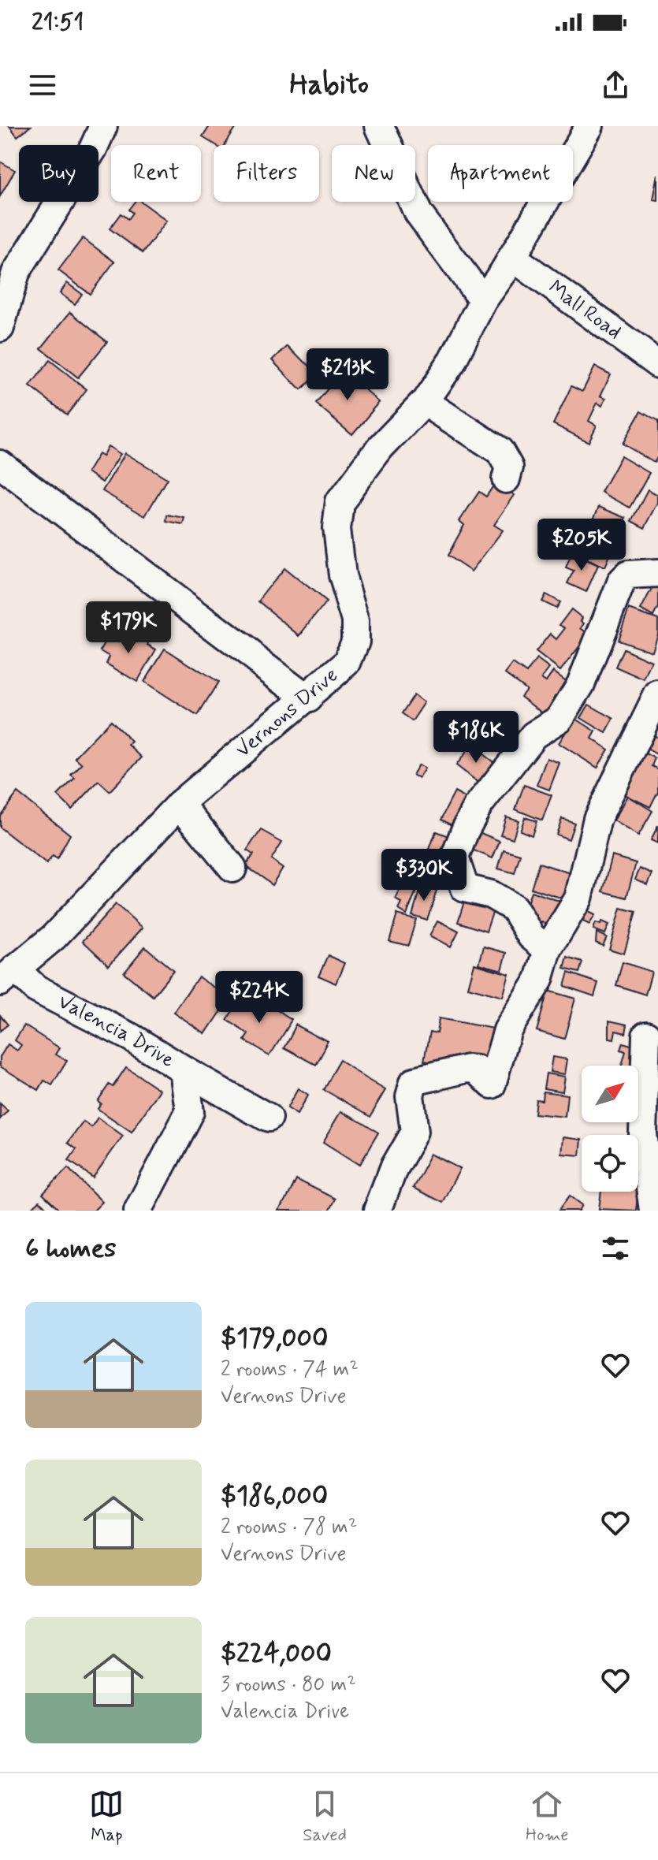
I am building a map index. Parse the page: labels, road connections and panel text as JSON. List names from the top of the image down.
{
  "streets": {
    "street": ["Mall Road", "Vernons Drive", "Valencia Drive"]
  },
  "crossings": [
    ["Mall Road", "Vernons Drive"],
    ["Vernons Drive", "Valencia Drive"]
  ],
  "north": "top right",
  "page": {
    "status": "21:51",
    "header": "Habito",
    "chip": [
      "Buy",
      "Rent",
      "Filters",
      "New",
      "Apartment"
    ],
    "price": [
      "$213K",
      "$205K",
      "$179K",
      "$186K",
      "$330K",
      "$224K"
    ],
    "heading": "6 homes",
    "list": [
      {
        "name": "$179,000",
        "note": "2 rooms · 74 m² · Vernons Drive"
      },
      {
        "name": "$186,000",
        "note": "2 rooms · 78 m² · Vernons Drive"
      },
      {
        "name": "$224,000",
        "note": "3 rooms · 80 m² · Valencia Drive"
      }
    ],
    "tabs": ["Map", "Saved", "Home"]
  }
}
